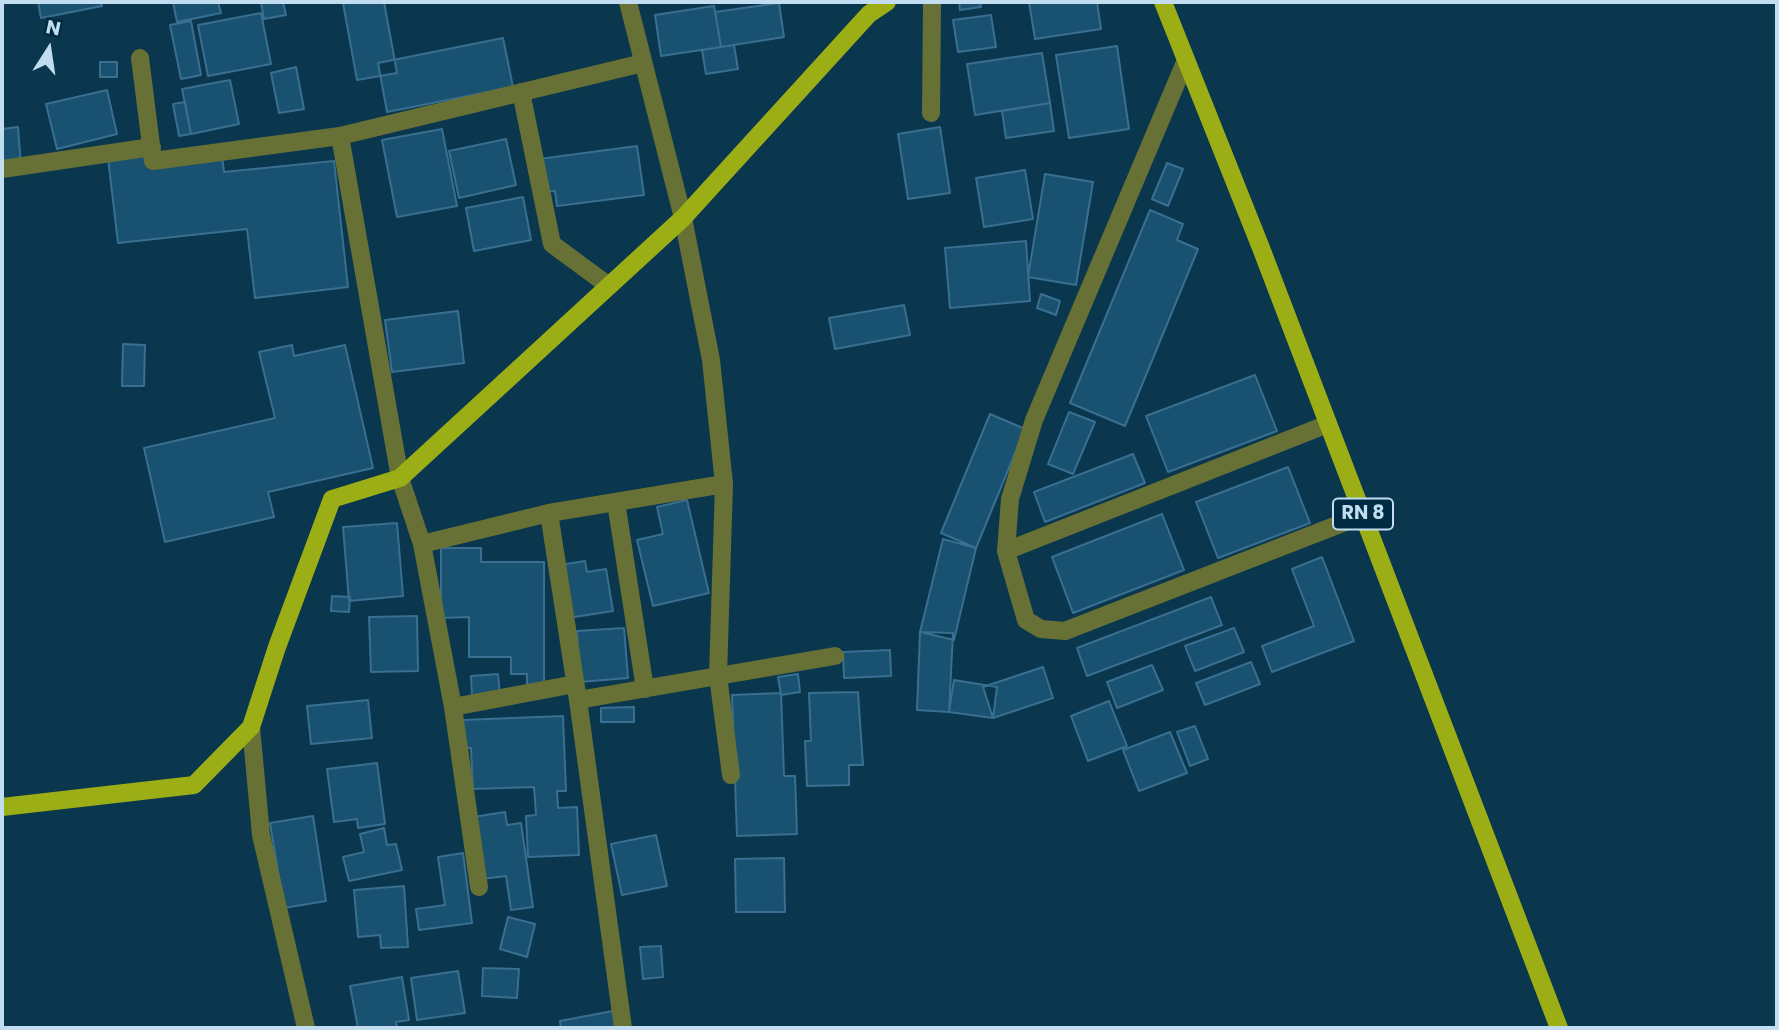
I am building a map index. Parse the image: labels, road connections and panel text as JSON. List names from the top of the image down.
{
  "streets": {
    "main road": ["RN 8"]
  },
  "north": "top"
}
